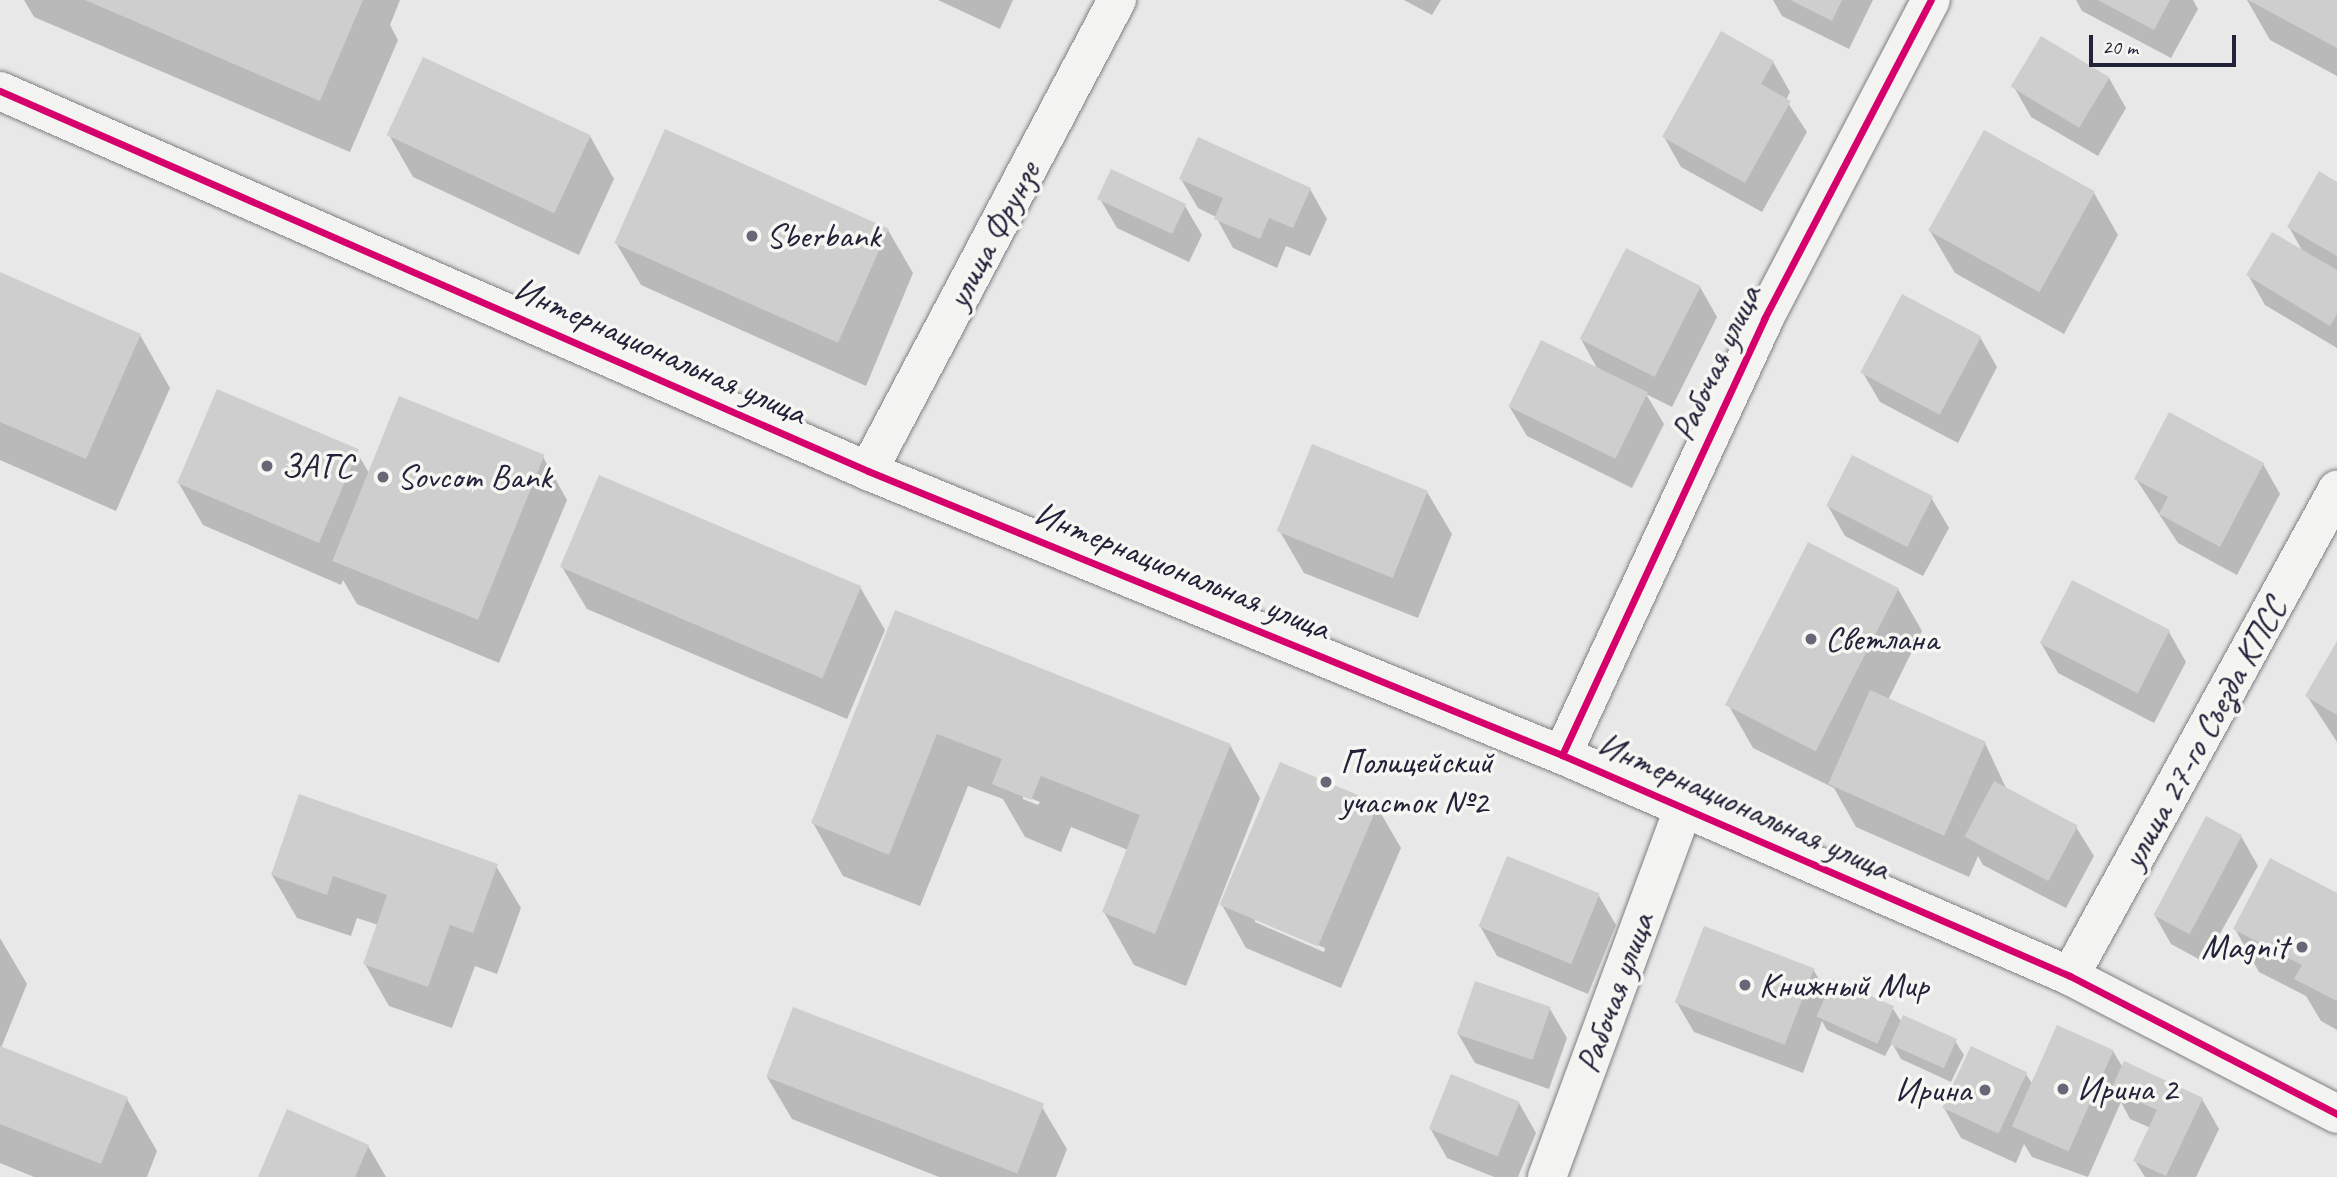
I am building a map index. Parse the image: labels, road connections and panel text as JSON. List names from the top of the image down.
{
  "streets": {
    "street": [
      "улица Фрунзе",
      "Интернациональная улица",
      "Рабочая улица",
      "улица 27-го Съезда КПСС"
    ]
  },
  "crossings": [
    ["улица Фрунзе", "Интернациональная улица"],
    ["Интернациональная улица", "Рабочая улица"],
    ["Интернациональная улица", "улица 27-го Съезда КПСС"]
  ],
  "places": [
    "Sberbank",
    "ЗАГС",
    "Sovcom Bank",
    "Светлана",
    "Полицейский участок №2",
    "Magnit",
    "Книжный Мир",
    "Ирина 2",
    "Ирина"
  ],
  "scale_bar": "20 m"
}
